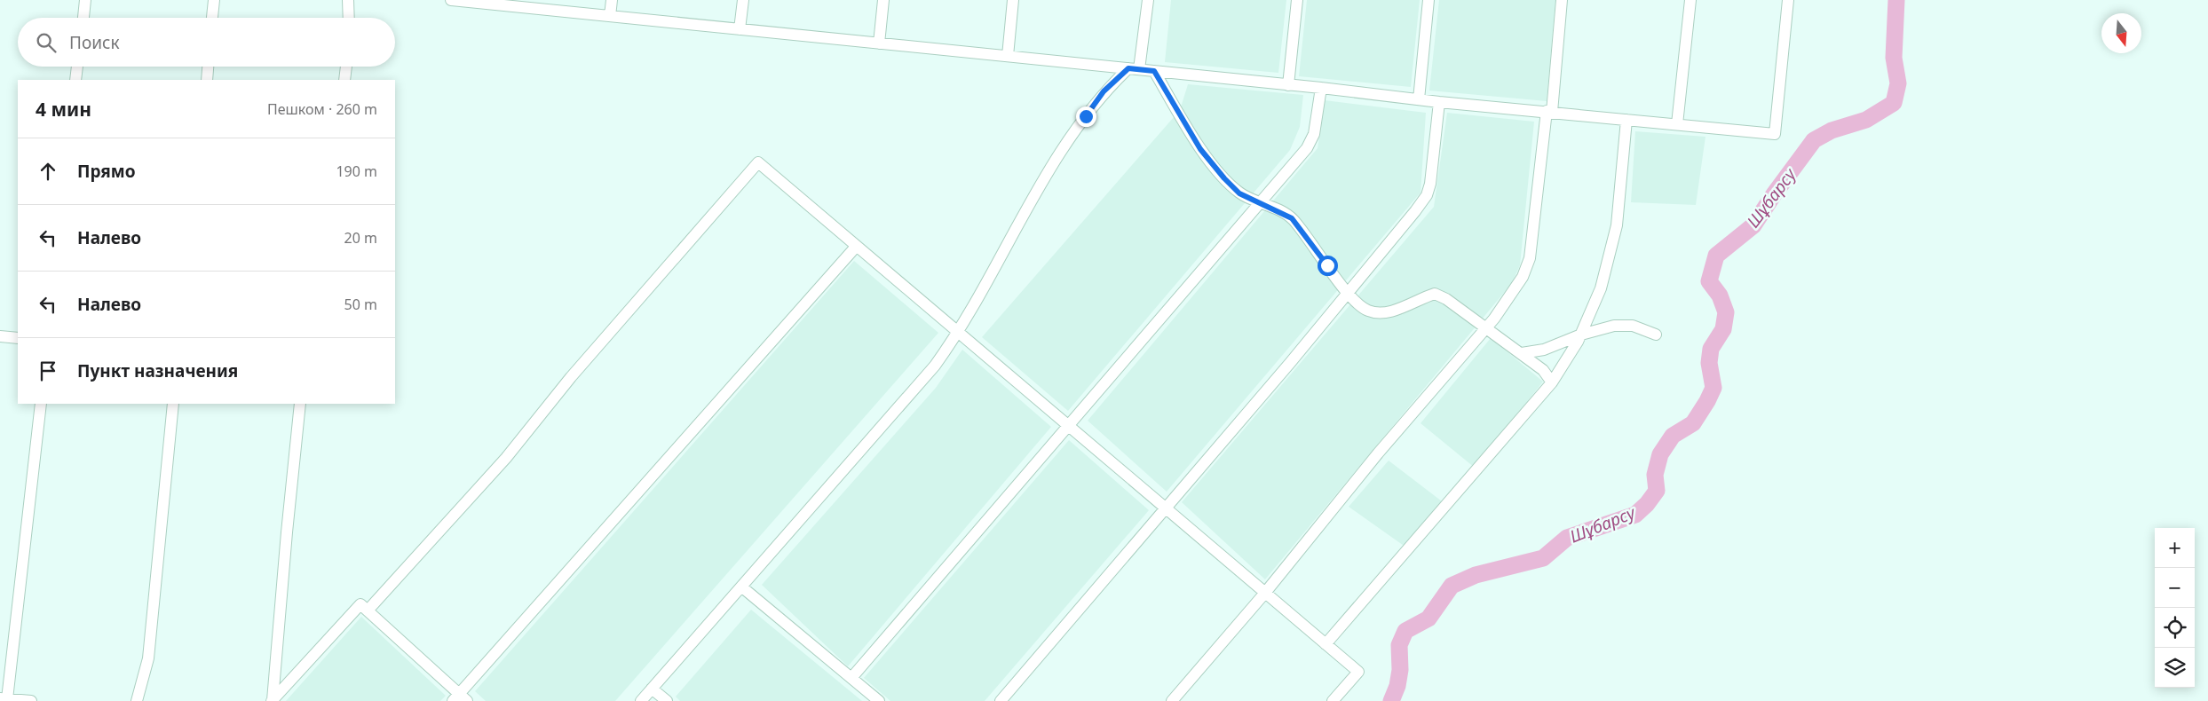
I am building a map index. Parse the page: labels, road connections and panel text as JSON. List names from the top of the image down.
{
  "water": ["Шұбарсу"],
  "north": "bottom",
  "page": {
    "search": "Поиск",
    "heading": ["4 мин", "Пешком · 260 m"],
    "list": [
      ["Прямо", "190 m"],
      ["Налево", "20 m"],
      ["Налево", "50 m"],
      "Пункт назначения"
    ],
    "map_buttons": ["+", "−"]
  }
}
